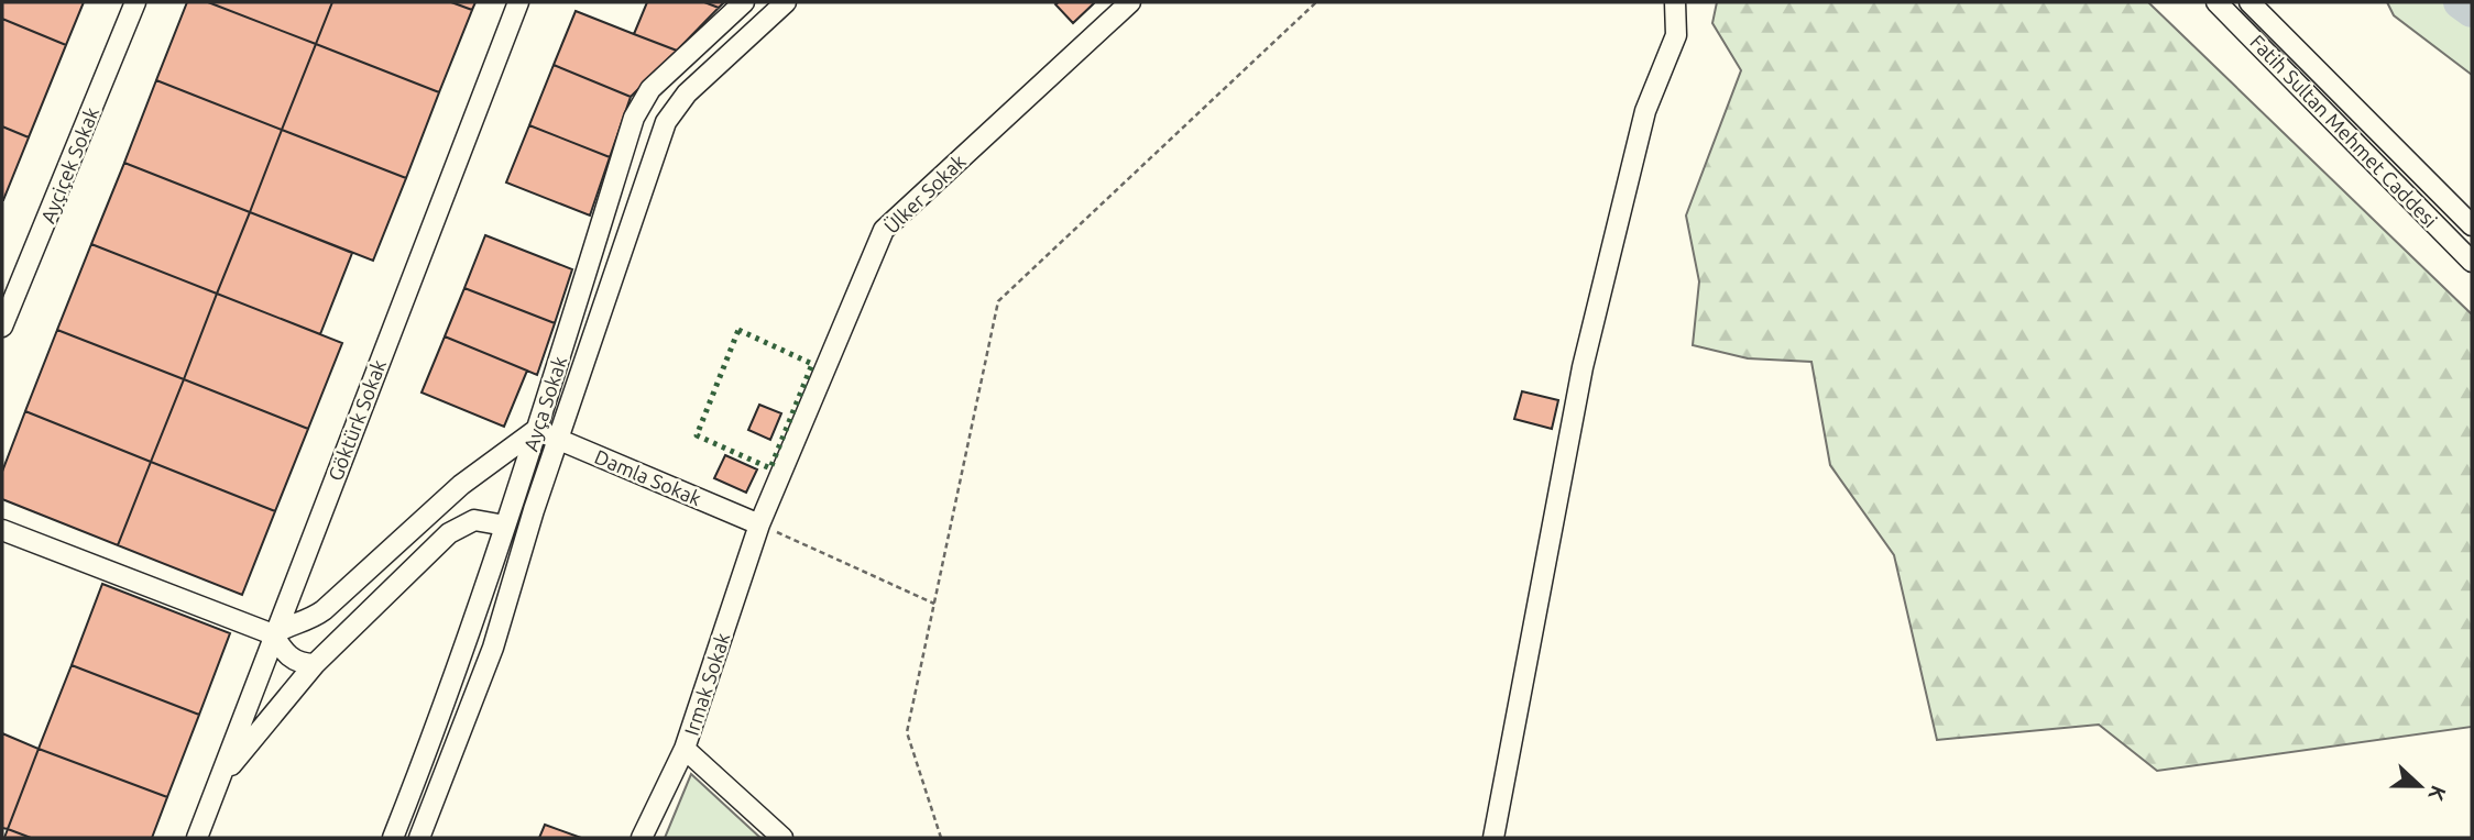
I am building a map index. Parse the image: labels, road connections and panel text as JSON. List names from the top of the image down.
{
  "streets": {
    "street": [
      "Fatih Sultan Mehmet Caddesi",
      "Ayçiçek Sokak",
      "Ülker Sokak",
      "Ayça Sokak",
      "Göktürk Sokak",
      "Damla Sokak",
      "Irmak Sokak"
    ]
  },
  "crossings": [
    ["Ülker Sokak", "Damla Sokak"],
    ["Ülker Sokak", "Irmak Sokak"],
    ["Ayça Sokak", "Damla Sokak"],
    ["Damla Sokak", "Irmak Sokak"]
  ],
  "north": "right"
}
